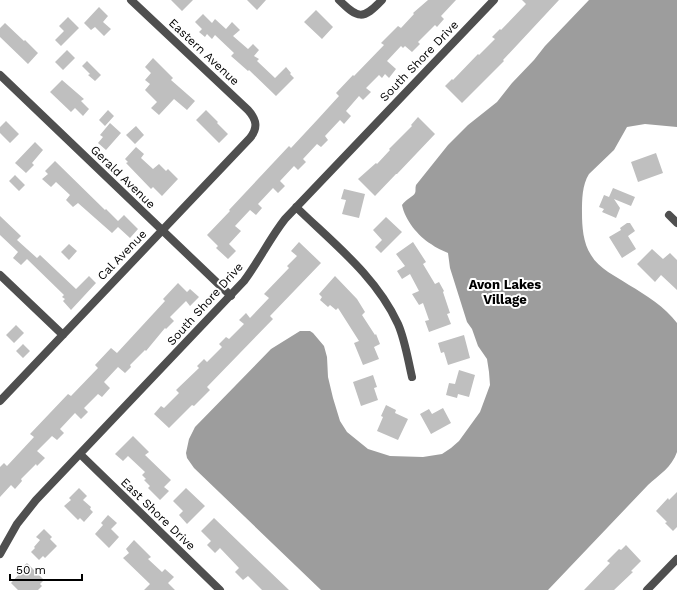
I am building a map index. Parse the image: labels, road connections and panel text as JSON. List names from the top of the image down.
{
  "streets": {
    "street": [
      "Eastern Avenue",
      "South Shore Drive",
      "Gerald Avenue",
      "Cal Avenue",
      "East Shore Drive"
    ]
  },
  "crossings": [
    ["Eastern Avenue", "Cal Avenue"],
    ["South Shore Drive", "Gerald Avenue"],
    ["South Shore Drive", "East Shore Drive"],
    ["Gerald Avenue", "Cal Avenue"]
  ],
  "districts": ["Avon Lakes Village"],
  "scale_bar": "50 m"
}
